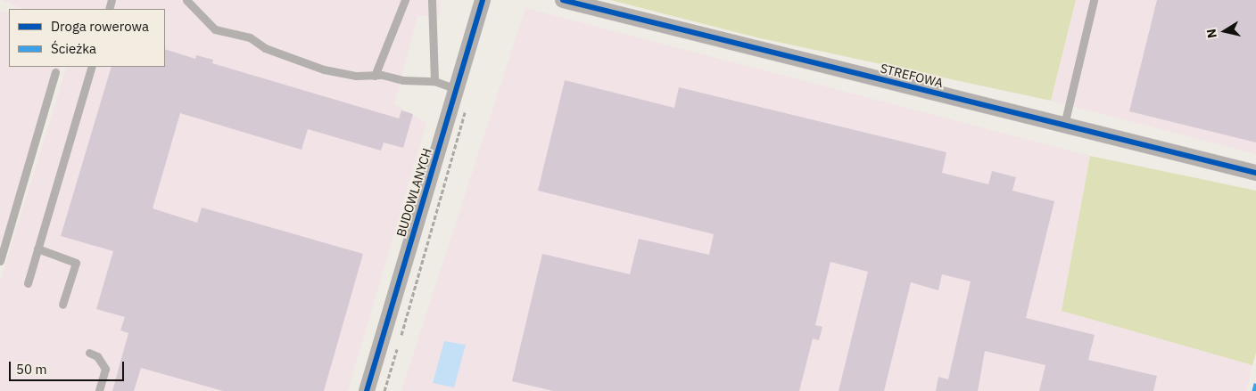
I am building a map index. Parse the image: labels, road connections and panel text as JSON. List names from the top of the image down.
{
  "streets": {
    "street": ["STREFOWA", "BUDOWLANYCH"]
  },
  "legend": ["Droga rowerowa", "Ścieżka"],
  "scale_bar": "50 m",
  "north": "left"
}
